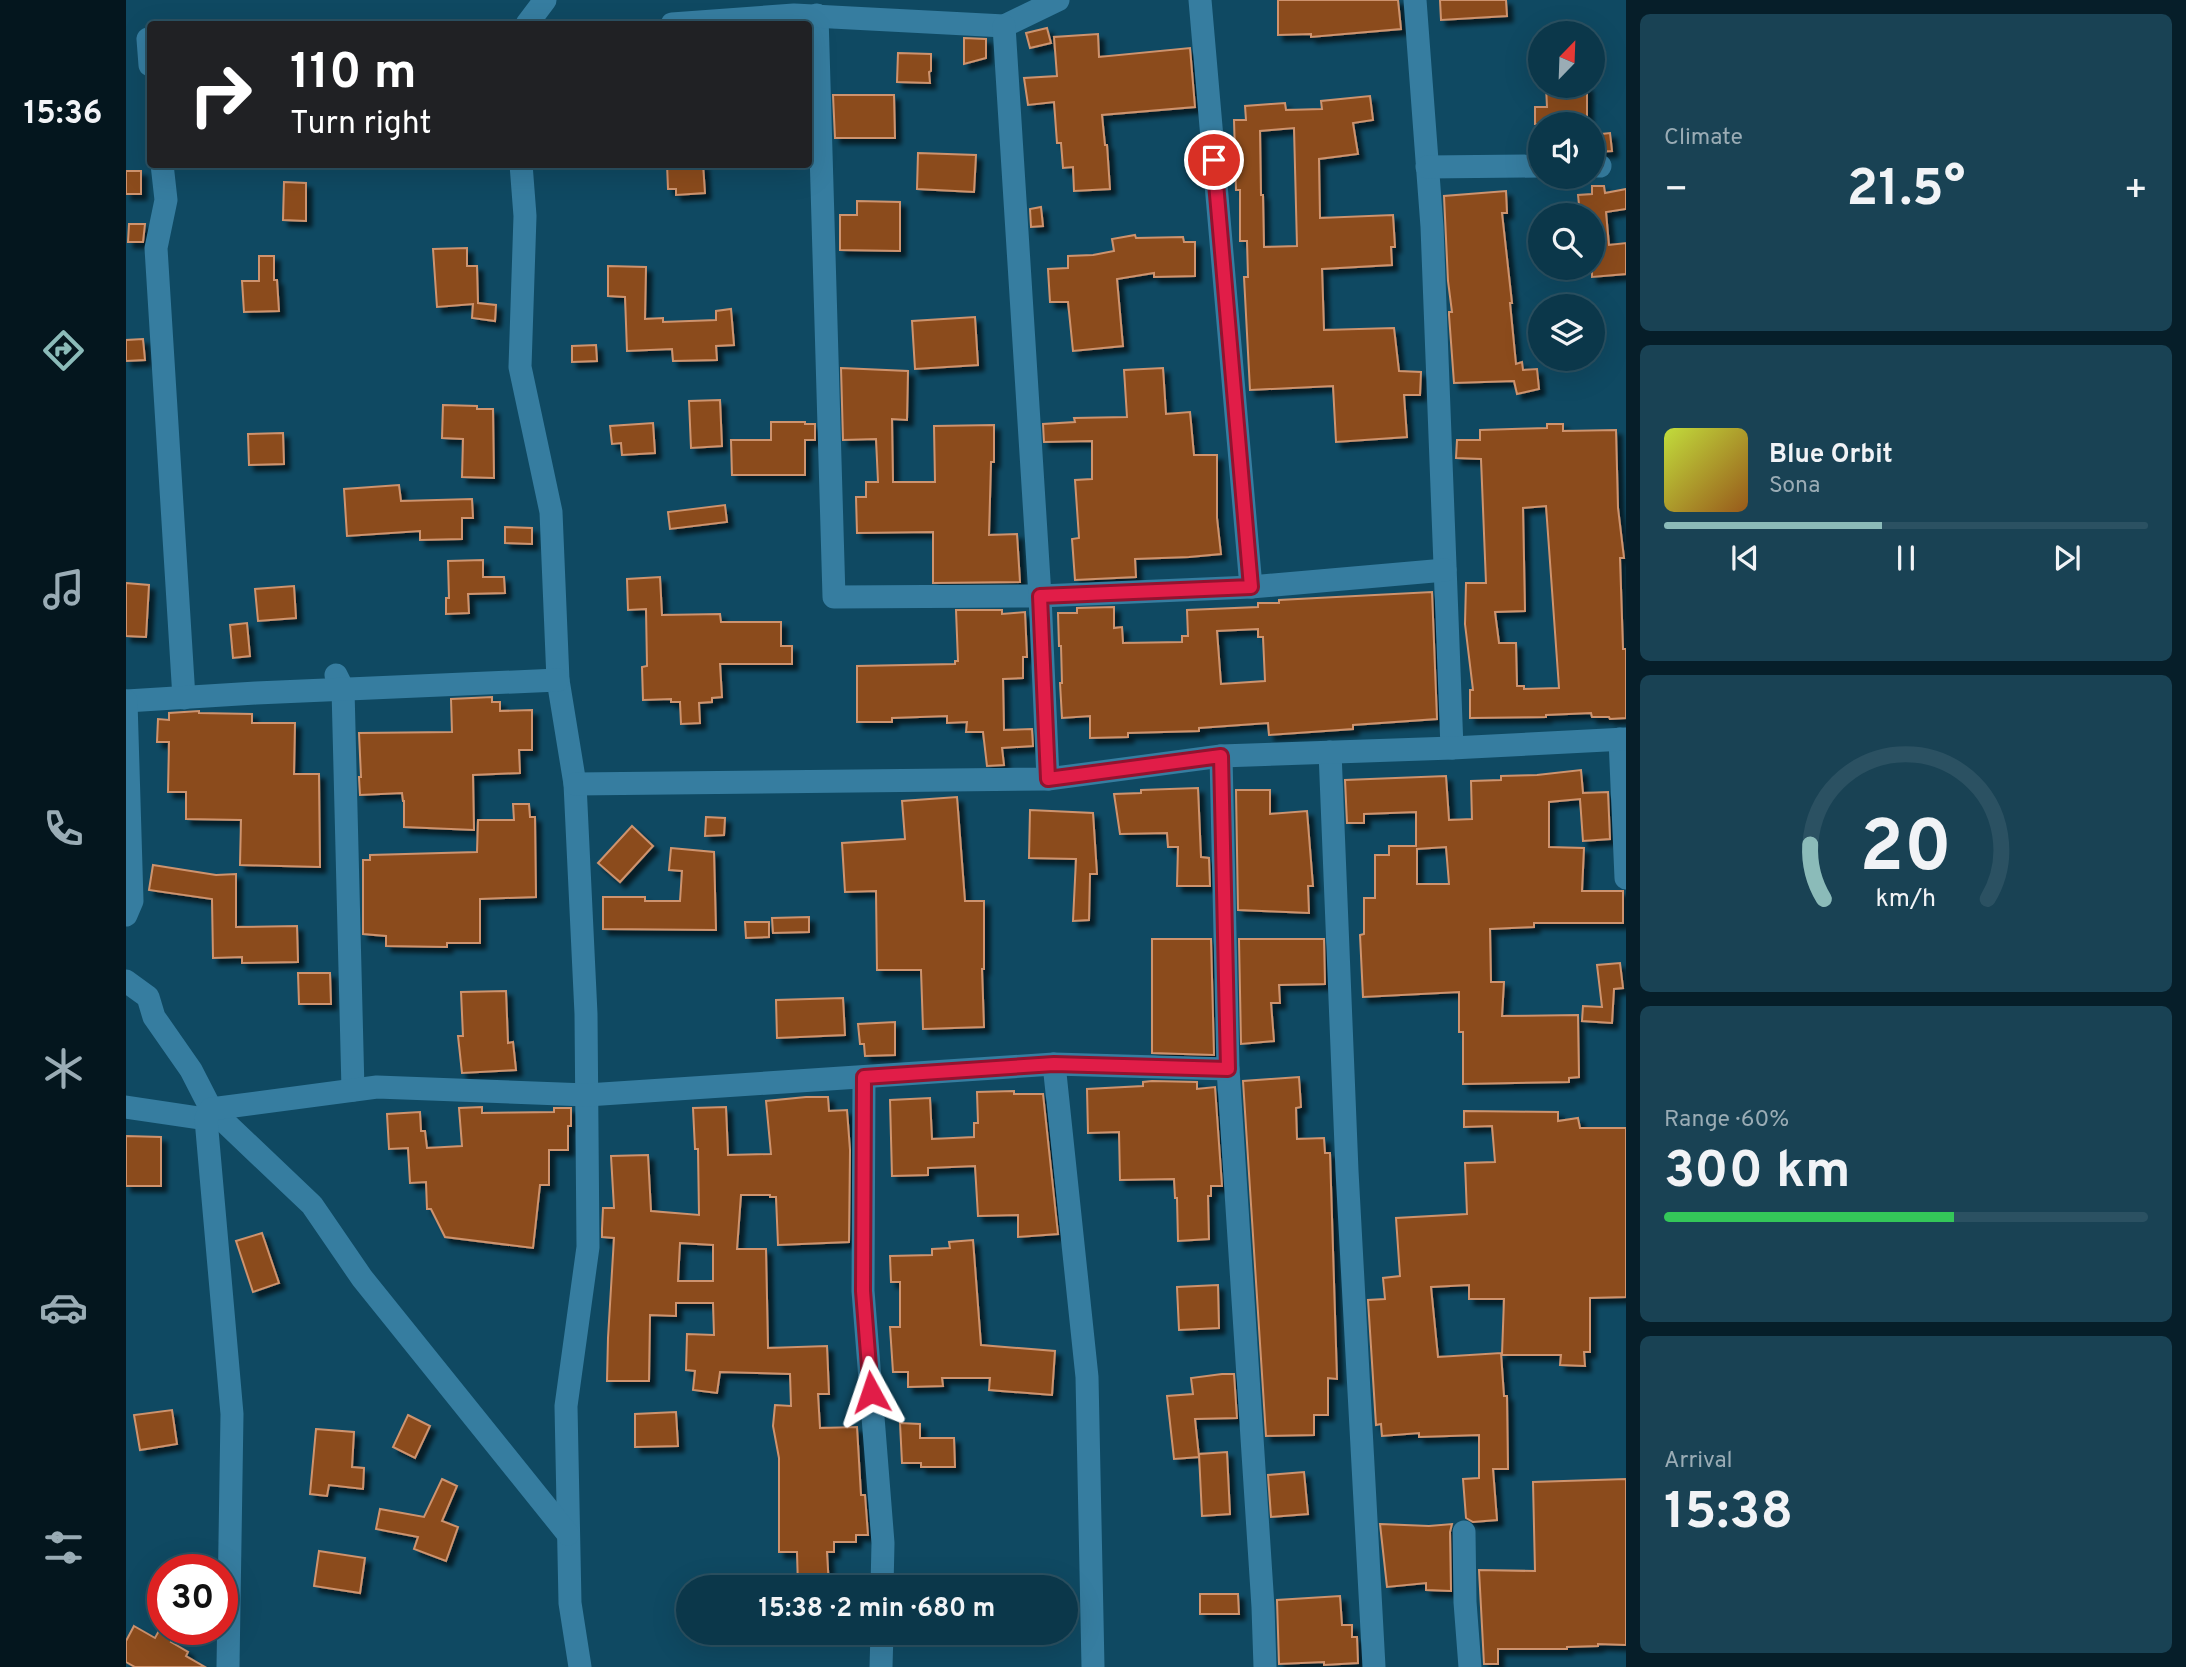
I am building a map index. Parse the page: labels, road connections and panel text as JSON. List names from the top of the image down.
{
  "north": "top right",
  "page": {
    "tabs": "15:36",
    "tile": [
      "Climate",
      ["Range · 60%", "300 km"],
      ["Arrival", "15:38"]
    ],
    "turn": ["110 m", "Turn right"],
    "heat": ["−", "21.5°", "+"],
    "song": ["Blue Orbit", "Sona"],
    "limit": "30",
    "trip": "15:38 · 2 min · 680 m",
    "gauge": ["20", "km/h"]
  }
}
